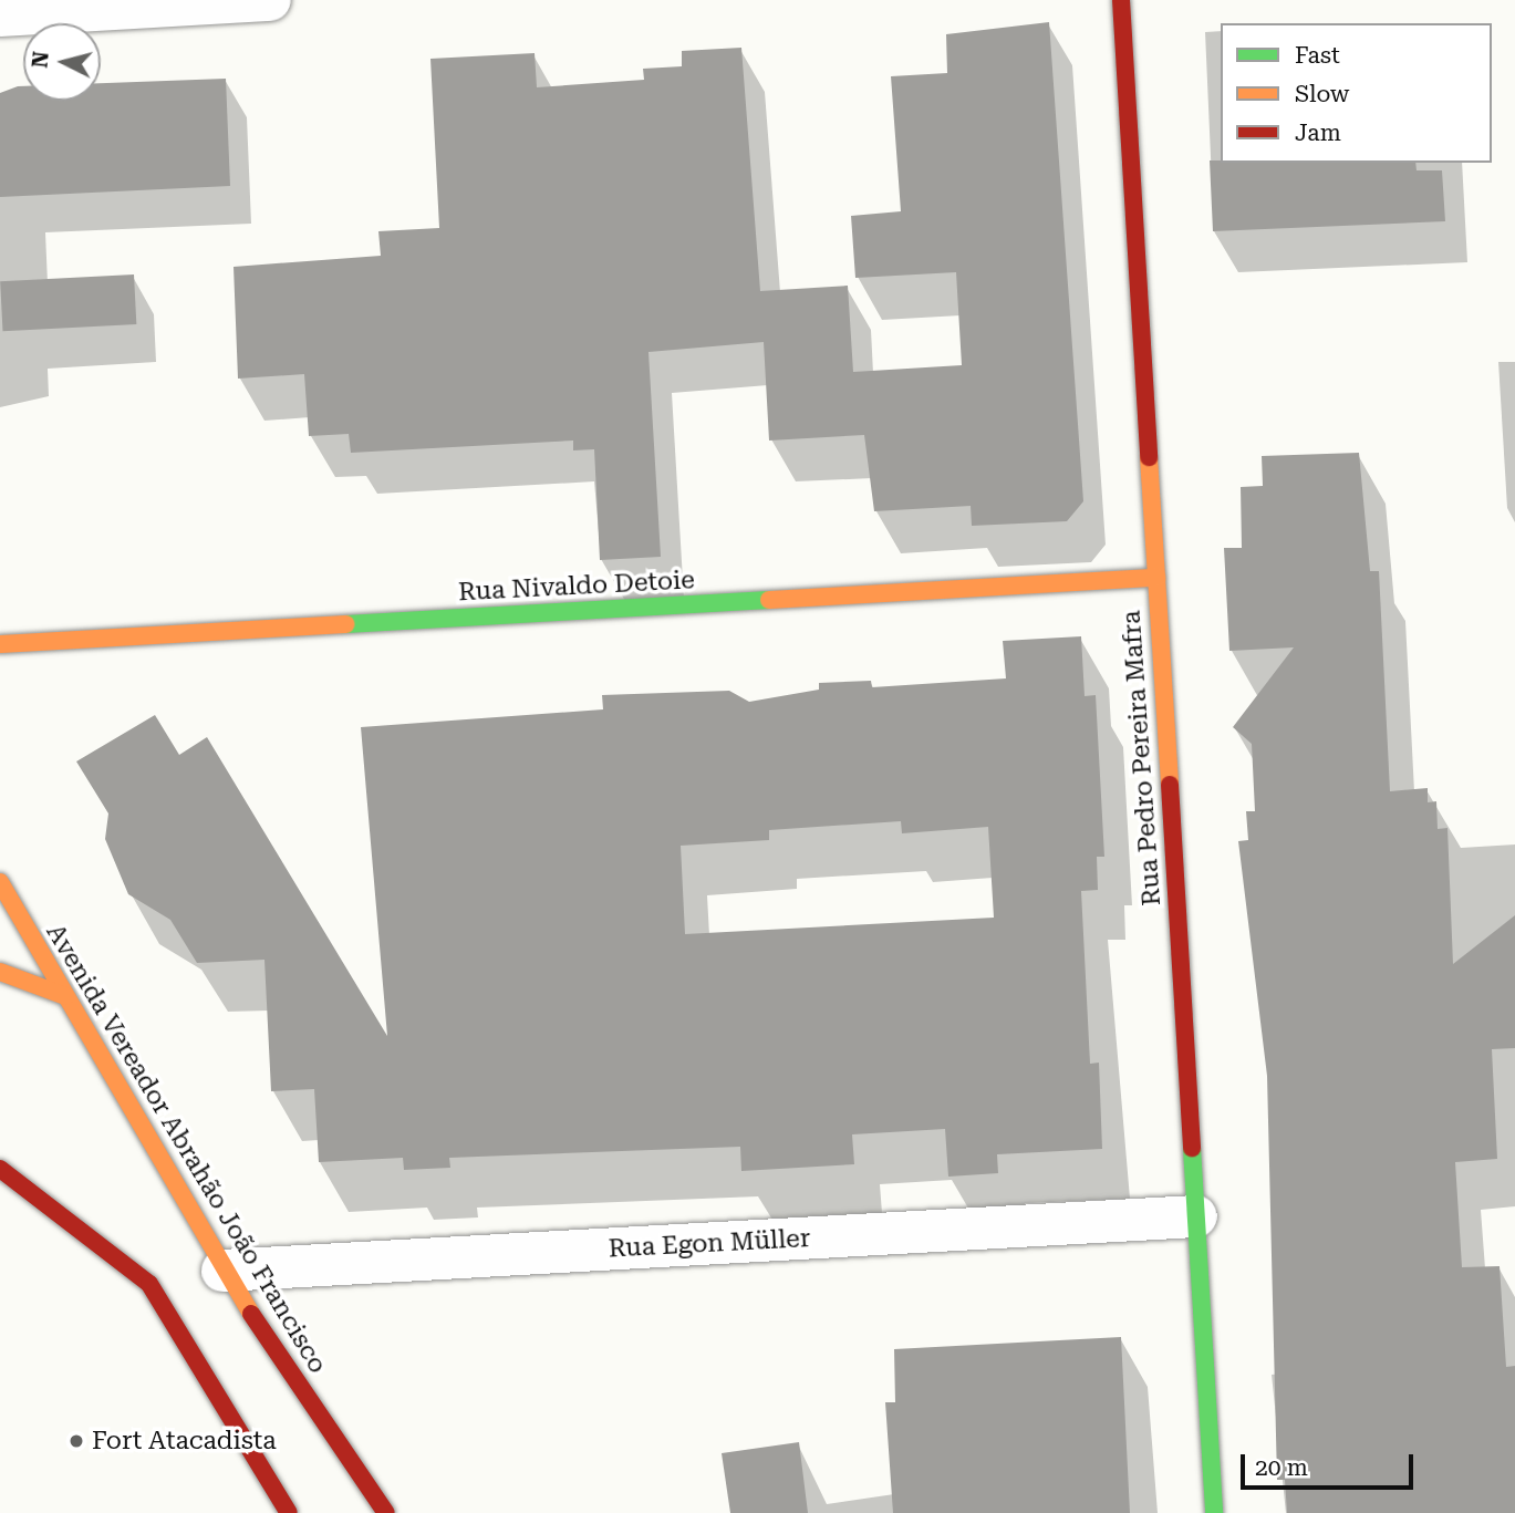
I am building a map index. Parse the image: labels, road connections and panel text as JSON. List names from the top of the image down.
{
  "streets": {
    "street": [
      "Rua Nivaldo Detoie",
      "Rua Pedro Pereira Mafra",
      "Avenida Vereador Abrahão João Francisco",
      "Rua Egon Müller"
    ]
  },
  "crossings": [
    ["Rua Nivaldo Detoie", "Rua Pedro Pereira Mafra"],
    ["Rua Pedro Pereira Mafra", "Rua Egon Müller"],
    ["Avenida Vereador Abrahão João Francisco", "Rua Egon Müller"]
  ],
  "places": ["Fort Atacadista"],
  "legend": ["Fast", "Slow", "Jam"],
  "scale_bar": "20 m",
  "north": "left"
}
